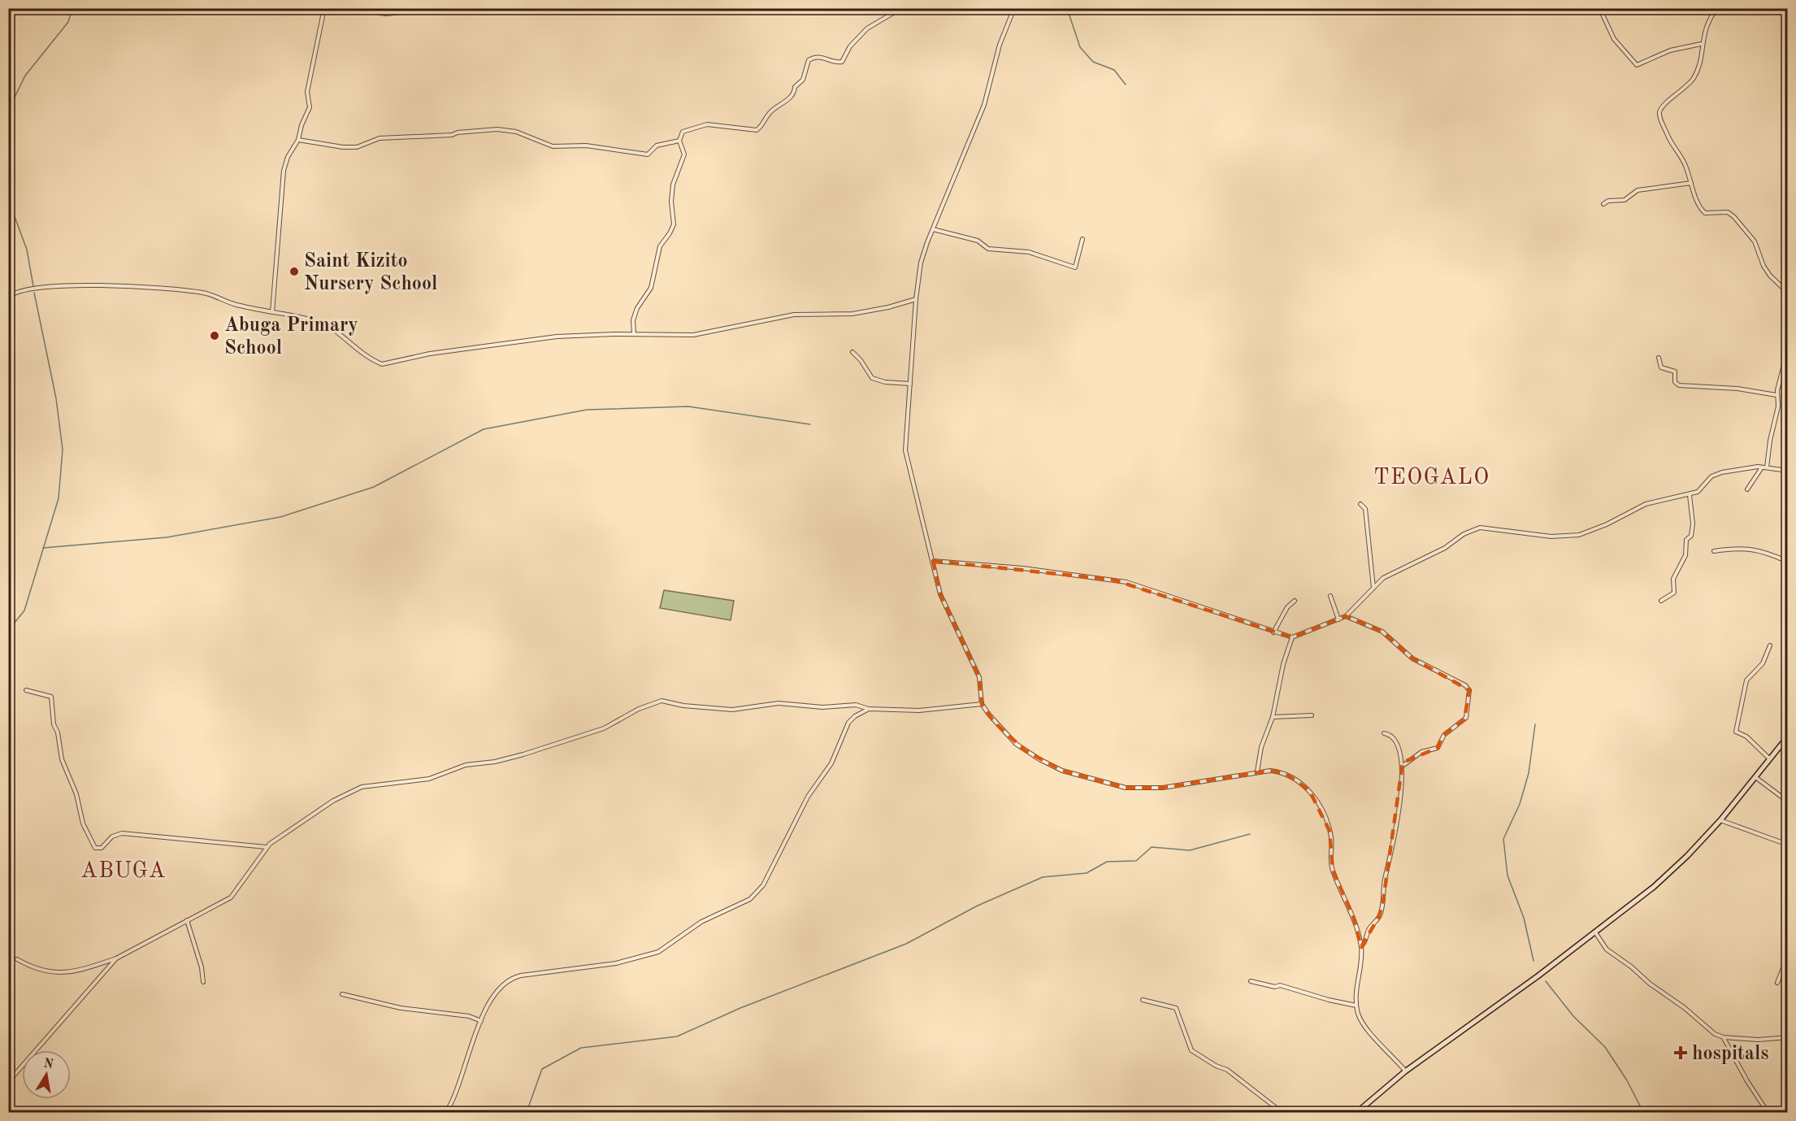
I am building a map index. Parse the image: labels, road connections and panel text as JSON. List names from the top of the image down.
{
  "districts": ["TEOGALO", "ABUGA"],
  "places": {
    "other": ["Saint Kizito Nursery School", "Abuga Primary School"],
    "health": ["hospitals"]
  },
  "north": "top"
}
